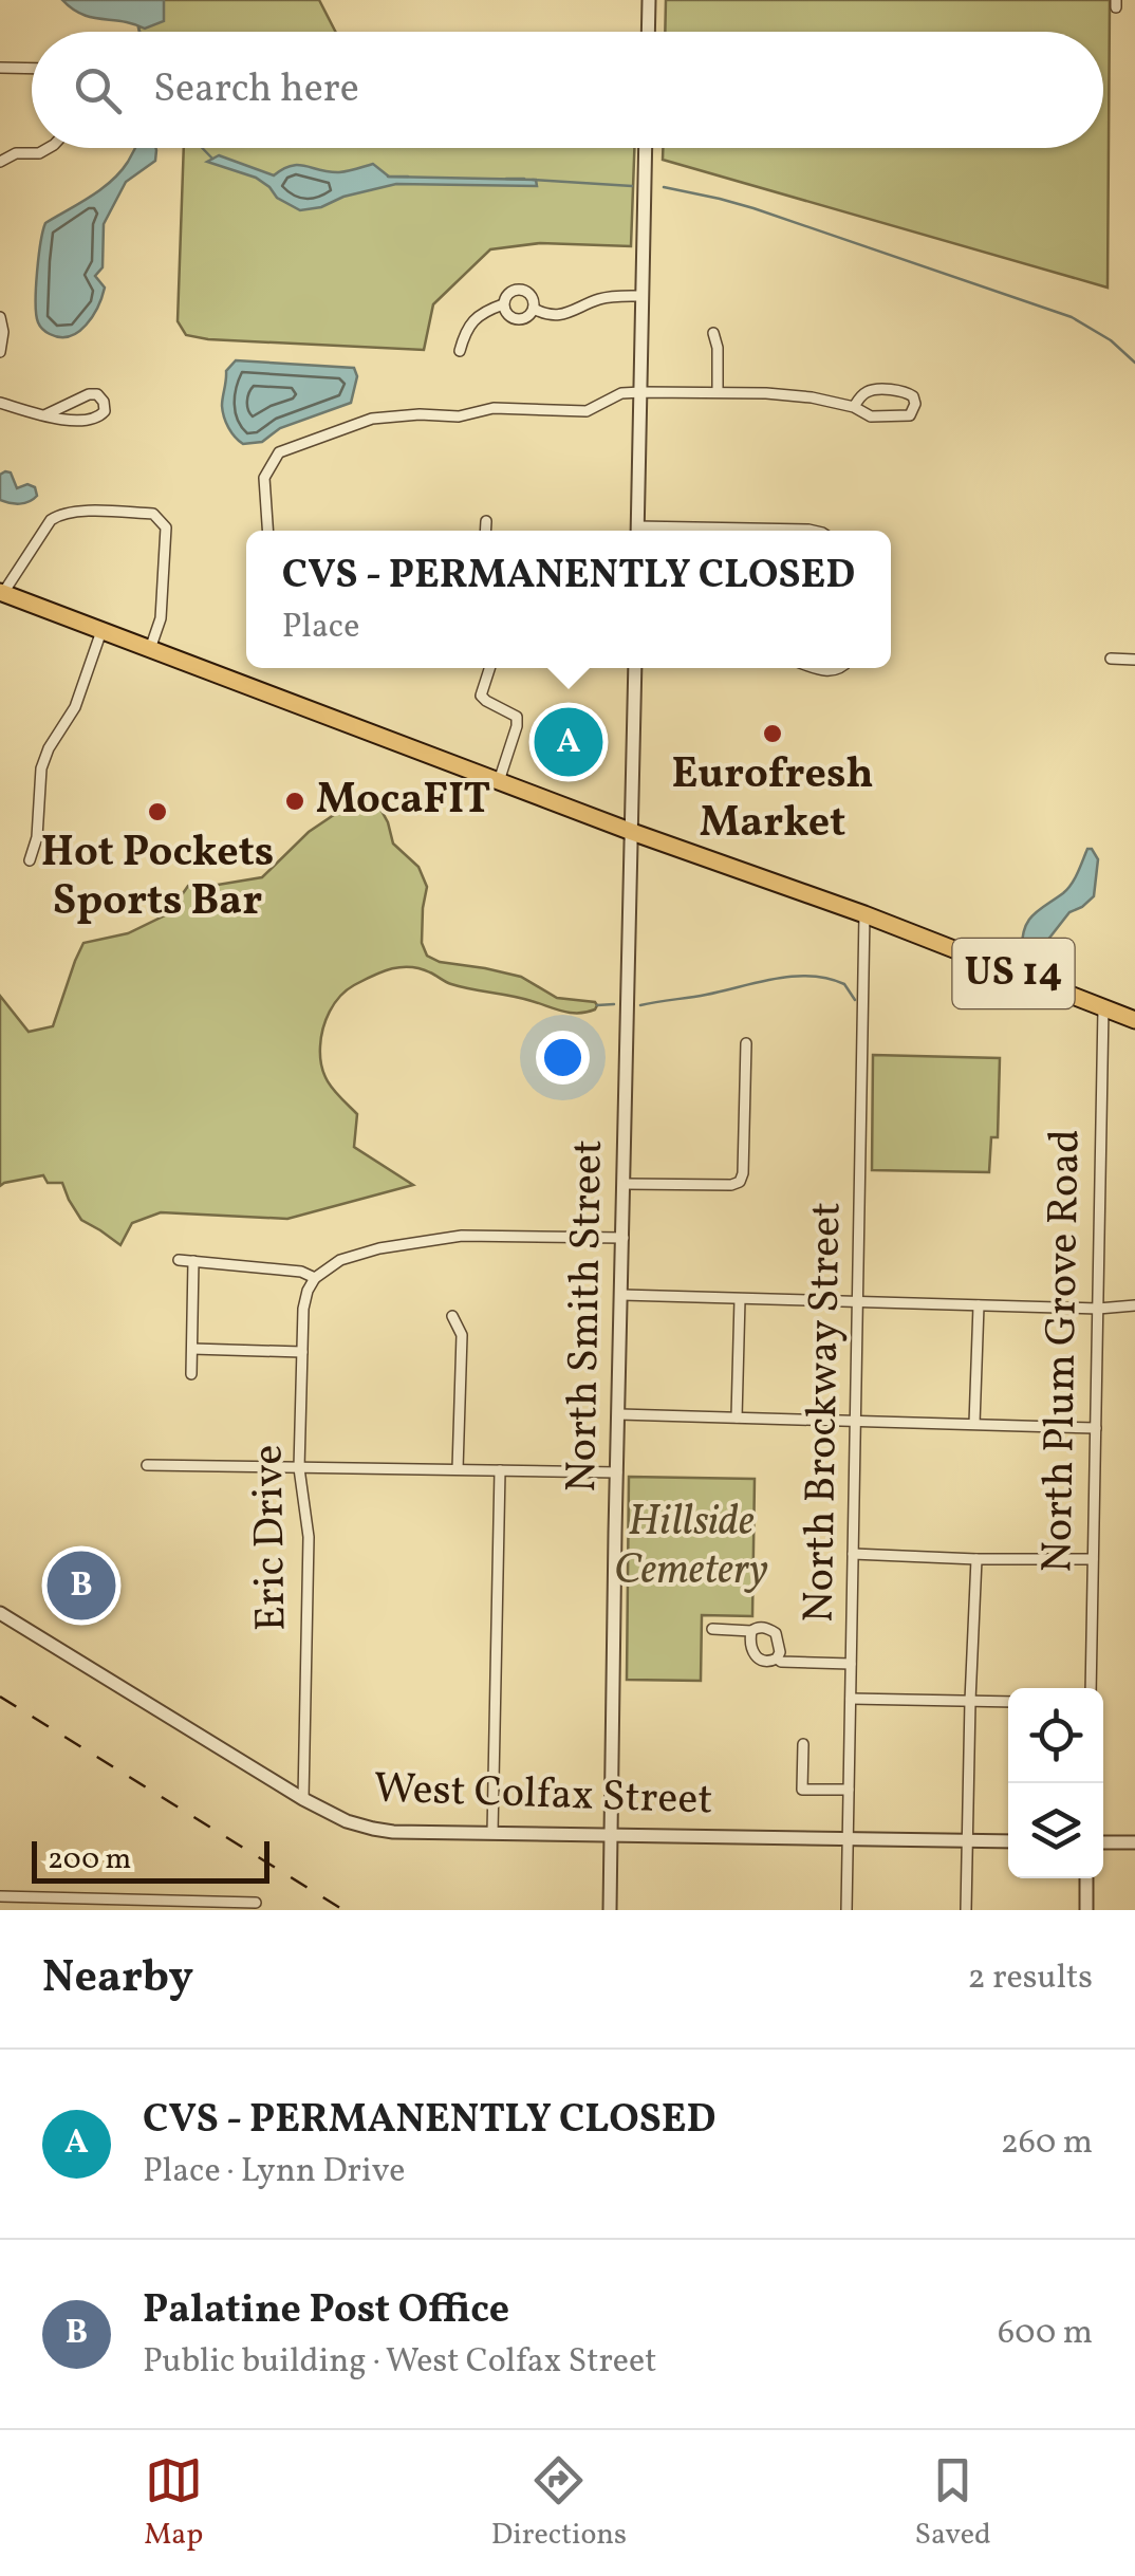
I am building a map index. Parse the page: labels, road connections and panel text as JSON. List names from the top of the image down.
{
  "streets": {
    "main road": ["US 14"],
    "street": [
      "North Smith Street",
      "North Plum Grove Road",
      "North Brockway Street",
      "Eric Drive",
      "West Colfax Street"
    ]
  },
  "crossings": [
    ["US 14", "North Smith Street"],
    ["US 14", "North Plum Grove Road"],
    ["US 14", "North Brockway Street"],
    ["North Smith Street", "West Colfax Street"],
    ["North Brockway Street", "West Colfax Street"],
    ["Eric Drive", "West Colfax Street"]
  ],
  "parks": ["Hillside Cemetery"],
  "places": ["Eurofresh Market", "MocaFIT", "Hot Pockets Sports Bar"],
  "scale_bar": "200 m",
  "page": {
    "search": "Search here",
    "popup": ["CVS - PERMANENTLY CLOSED", "Place"],
    "pins": ["A", "B"],
    "scale": "200 m",
    "heading": ["Nearby", "2 results"],
    "list": [
      {
        "mark": "A",
        "name": "CVS - PERMANENTLY CLOSED",
        "note": "Place · Lynn Drive",
        "value": "260 m"
      },
      {
        "mark": "B",
        "name": "Palatine Post Office",
        "note": "Public building · West Colfax Street",
        "value": "600 m"
      }
    ],
    "nav": ["Map", "Directions", "Saved"]
  }
}
